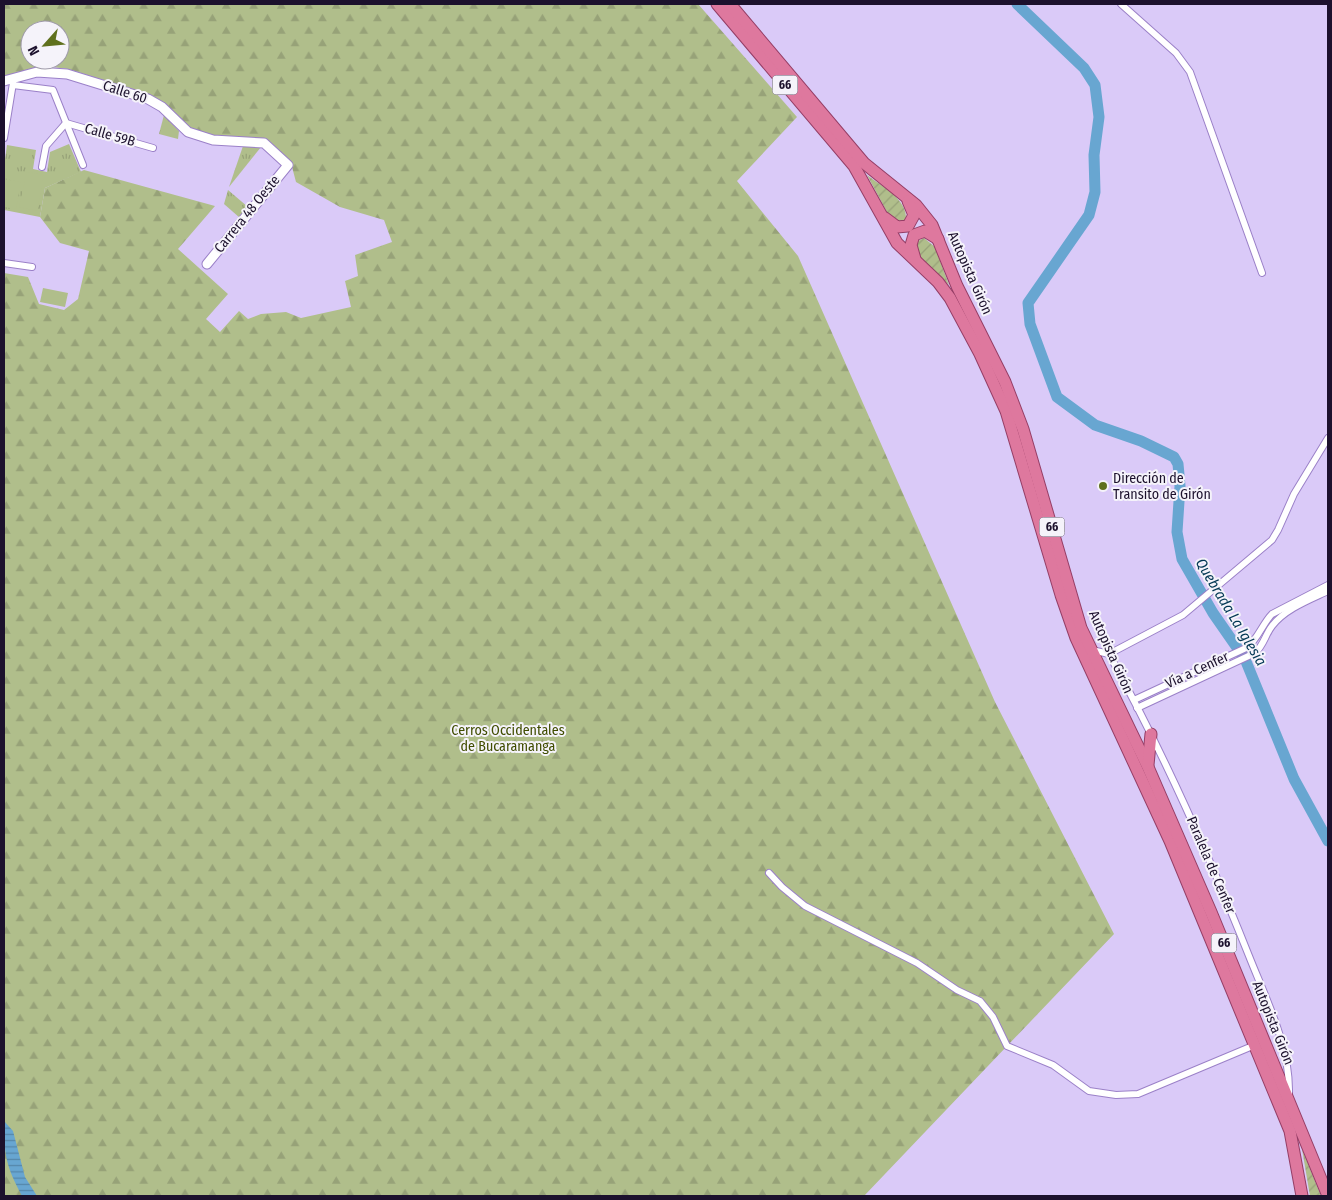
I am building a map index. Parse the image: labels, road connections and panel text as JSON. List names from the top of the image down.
{
  "streets": {
    "highway": ["66", "Autopista Girón"],
    "street": [
      "Calle 60",
      "Calle 59B",
      "Carrera 48 Oeste",
      "Vía a Cenfer",
      "Paralela de Cenfer"
    ]
  },
  "crossings": [
    ["Calle 60", "Carrera 48 Oeste"],
    ["Autopista Girón", "Paralela de Cenfer"],
    ["Vía a Cenfer", "Paralela de Cenfer"]
  ],
  "water": ["Quebrada La Iglesia"],
  "parks": ["Cerros Occidentales de Bucaramanga"],
  "places": ["Dirección de Transito de Girón"],
  "north": "bottom left"
}
